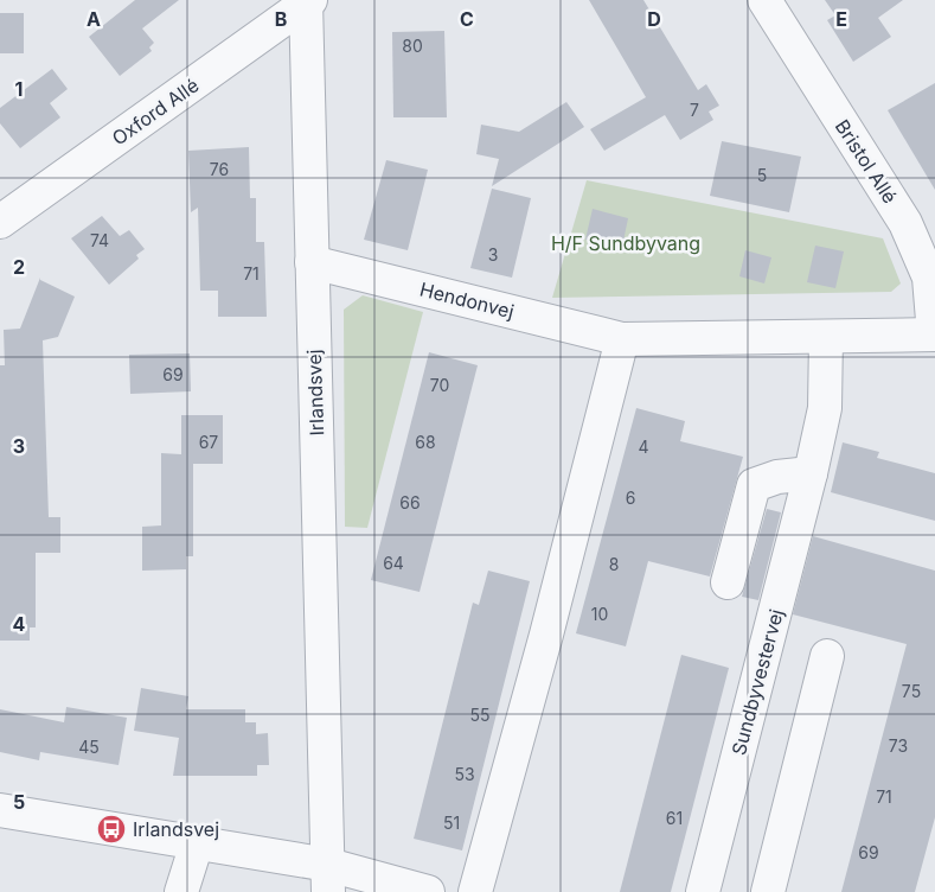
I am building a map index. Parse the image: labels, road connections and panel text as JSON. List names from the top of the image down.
{
  "streets": {
    "street": [
      "Oxford Allé",
      "Bristol Allé",
      "Hendonvej",
      "Irlandsvej",
      "Sundbyvestervej"
    ]
  },
  "crossings": [
    ["Oxford Allé", "Irlandsvej"],
    ["Bristol Allé", "Hendonvej"],
    ["Hendonvej", "Irlandsvej"],
    ["Hendonvej", "Sundbyvestervej"]
  ],
  "parks": ["H/F Sundbyvang"],
  "places": {
    "bus stop": ["Irlandsvej"]
  },
  "house_numbers": [
    "80",
    "7",
    "76",
    "5",
    "74",
    "3",
    "71",
    "69",
    "70",
    "67",
    "68",
    "4",
    "6",
    "66",
    "64",
    "8",
    "10",
    "75",
    "55",
    "73",
    "45",
    "53",
    "71",
    "61",
    "51",
    "69"
  ],
  "grid": {
    "columns": [
      "A",
      "B",
      "C",
      "D",
      "E"
    ],
    "rows": [
      "1",
      "2",
      "3",
      "4",
      "5"
    ]
  }
}
